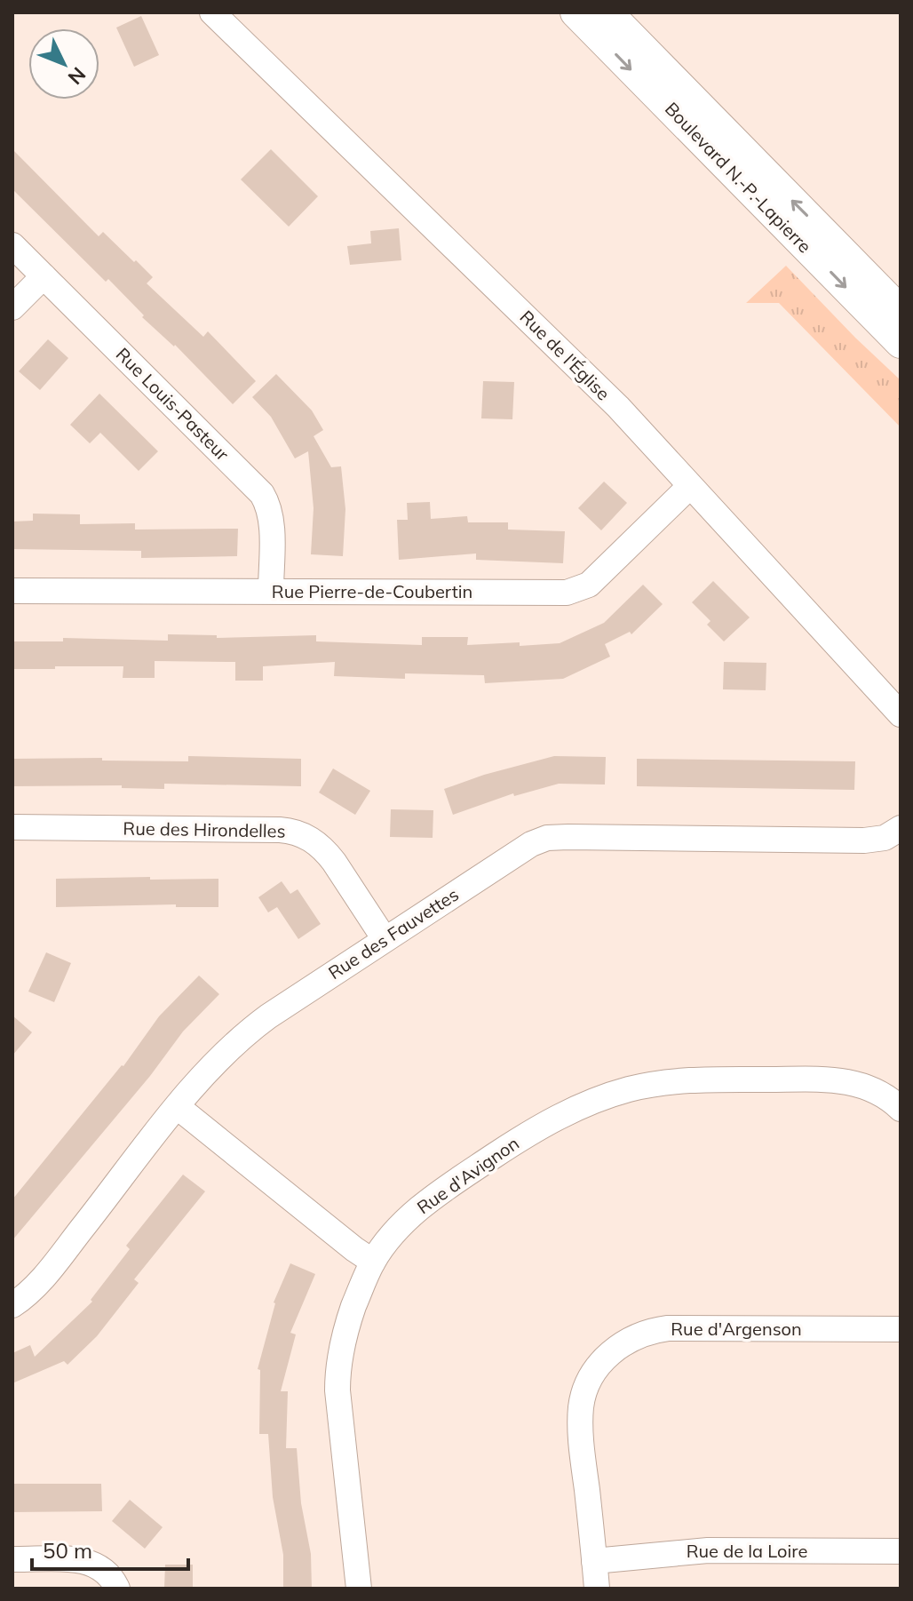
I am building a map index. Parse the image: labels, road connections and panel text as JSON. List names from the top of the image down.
{
  "streets": {
    "street": [
      "Boulevard N.-P.-Lapierre",
      "Rue de l'Église",
      "Rue Louis-Pasteur",
      "Rue Pierre-de-Coubertin",
      "Rue des Hirondelles",
      "Rue des Fauvettes",
      "Rue d'Avignon",
      "Rue d'Argenson",
      "Rue de la Loire"
    ]
  },
  "crossings": [
    ["Rue de l'Église", "Rue Pierre-de-Coubertin"],
    ["Rue Louis-Pasteur", "Rue Pierre-de-Coubertin"],
    ["Rue des Hirondelles", "Rue des Fauvettes"],
    ["Rue d'Argenson", "Rue de la Loire"]
  ],
  "scale_bar": "50 m",
  "north": "bottom right"
}
